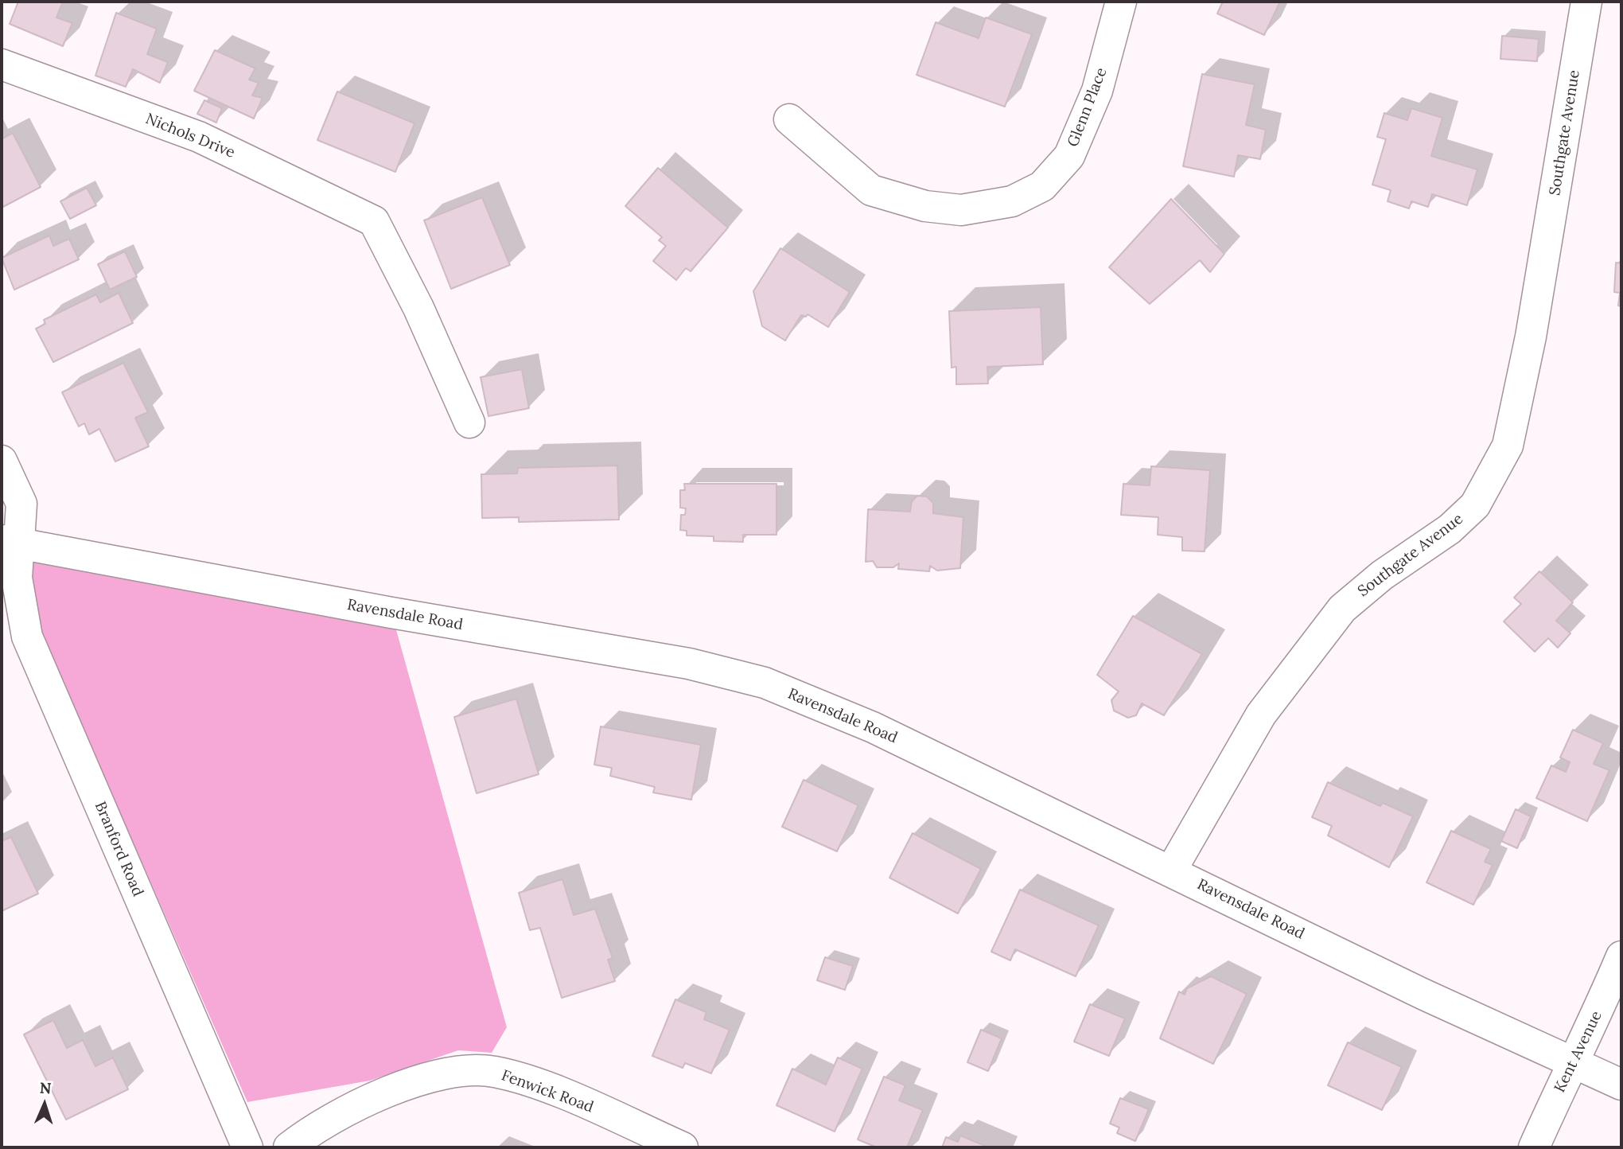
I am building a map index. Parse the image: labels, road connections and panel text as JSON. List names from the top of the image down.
{
  "streets": {
    "street": [
      "Glenn Place",
      "Southgate Avenue",
      "Nichols Drive",
      "Ravensdale Road",
      "Branford Road",
      "Kent Avenue",
      "Fenwick Road"
    ]
  },
  "crossings": [
    ["Southgate Avenue", "Ravensdale Road"],
    ["Ravensdale Road", "Branford Road"],
    ["Ravensdale Road", "Kent Avenue"]
  ],
  "north": "top"
}
